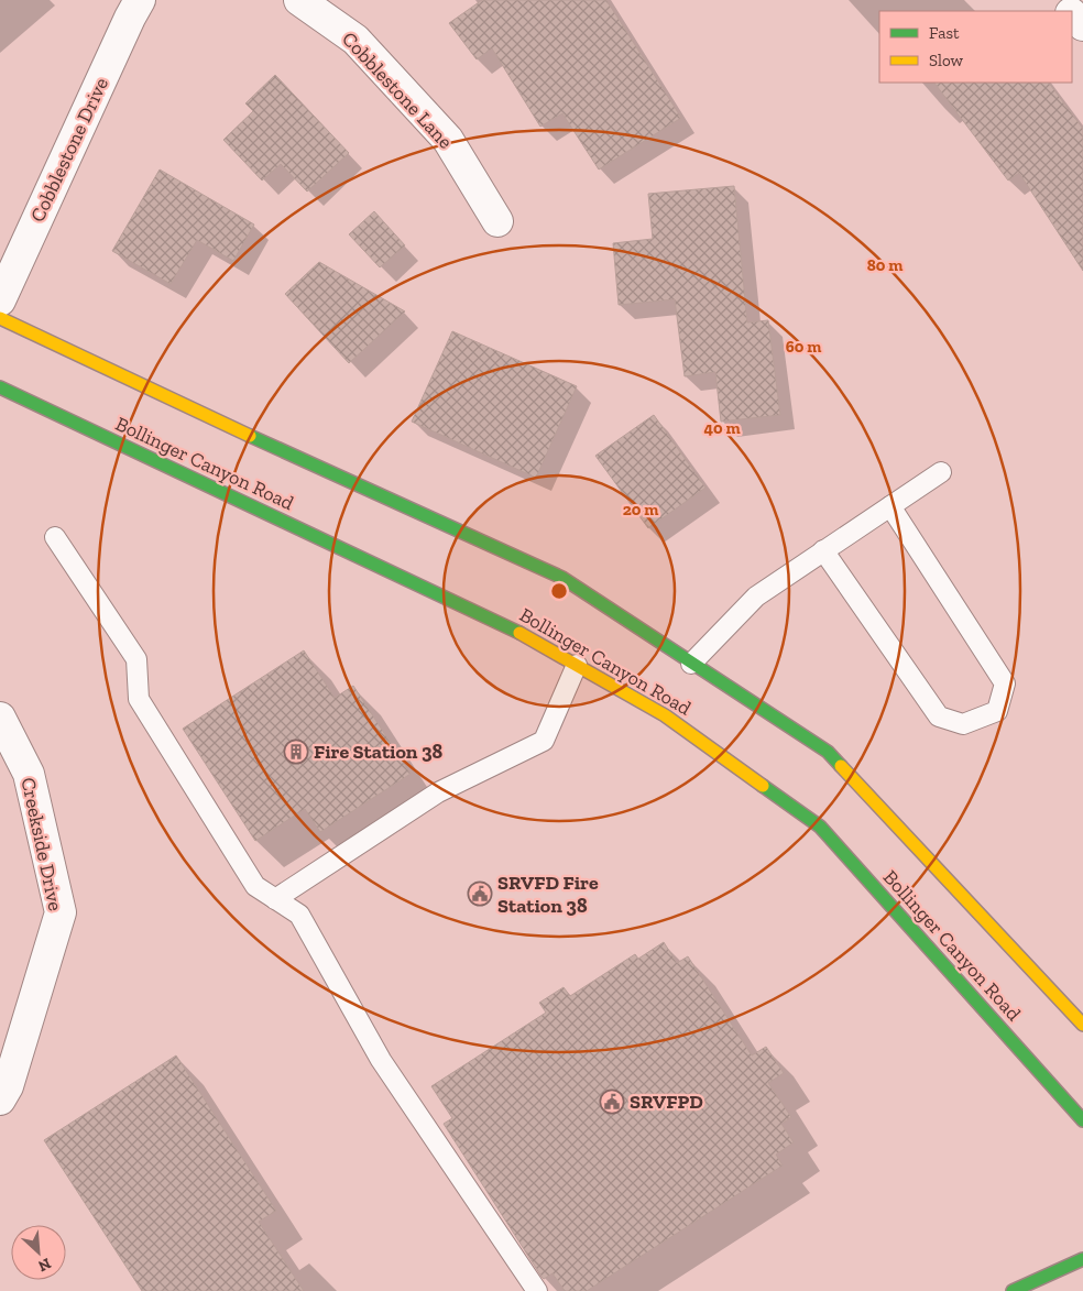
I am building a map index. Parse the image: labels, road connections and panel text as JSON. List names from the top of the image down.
{
  "streets": {
    "main road": ["Bollinger Canyon Road"],
    "street": ["Cobblestone Lane", "Cobblestone Drive", "Creekside Drive"]
  },
  "places": {
    "building": ["Fire Station 38"],
    "public building": ["SRVFD Fire Station 38", "SRVFPD"]
  },
  "legend": ["Fast", "Slow"],
  "north": "bottom right",
  "rings": [
    "80 m",
    "60 m",
    "40 m",
    "20 m"
  ]
}
